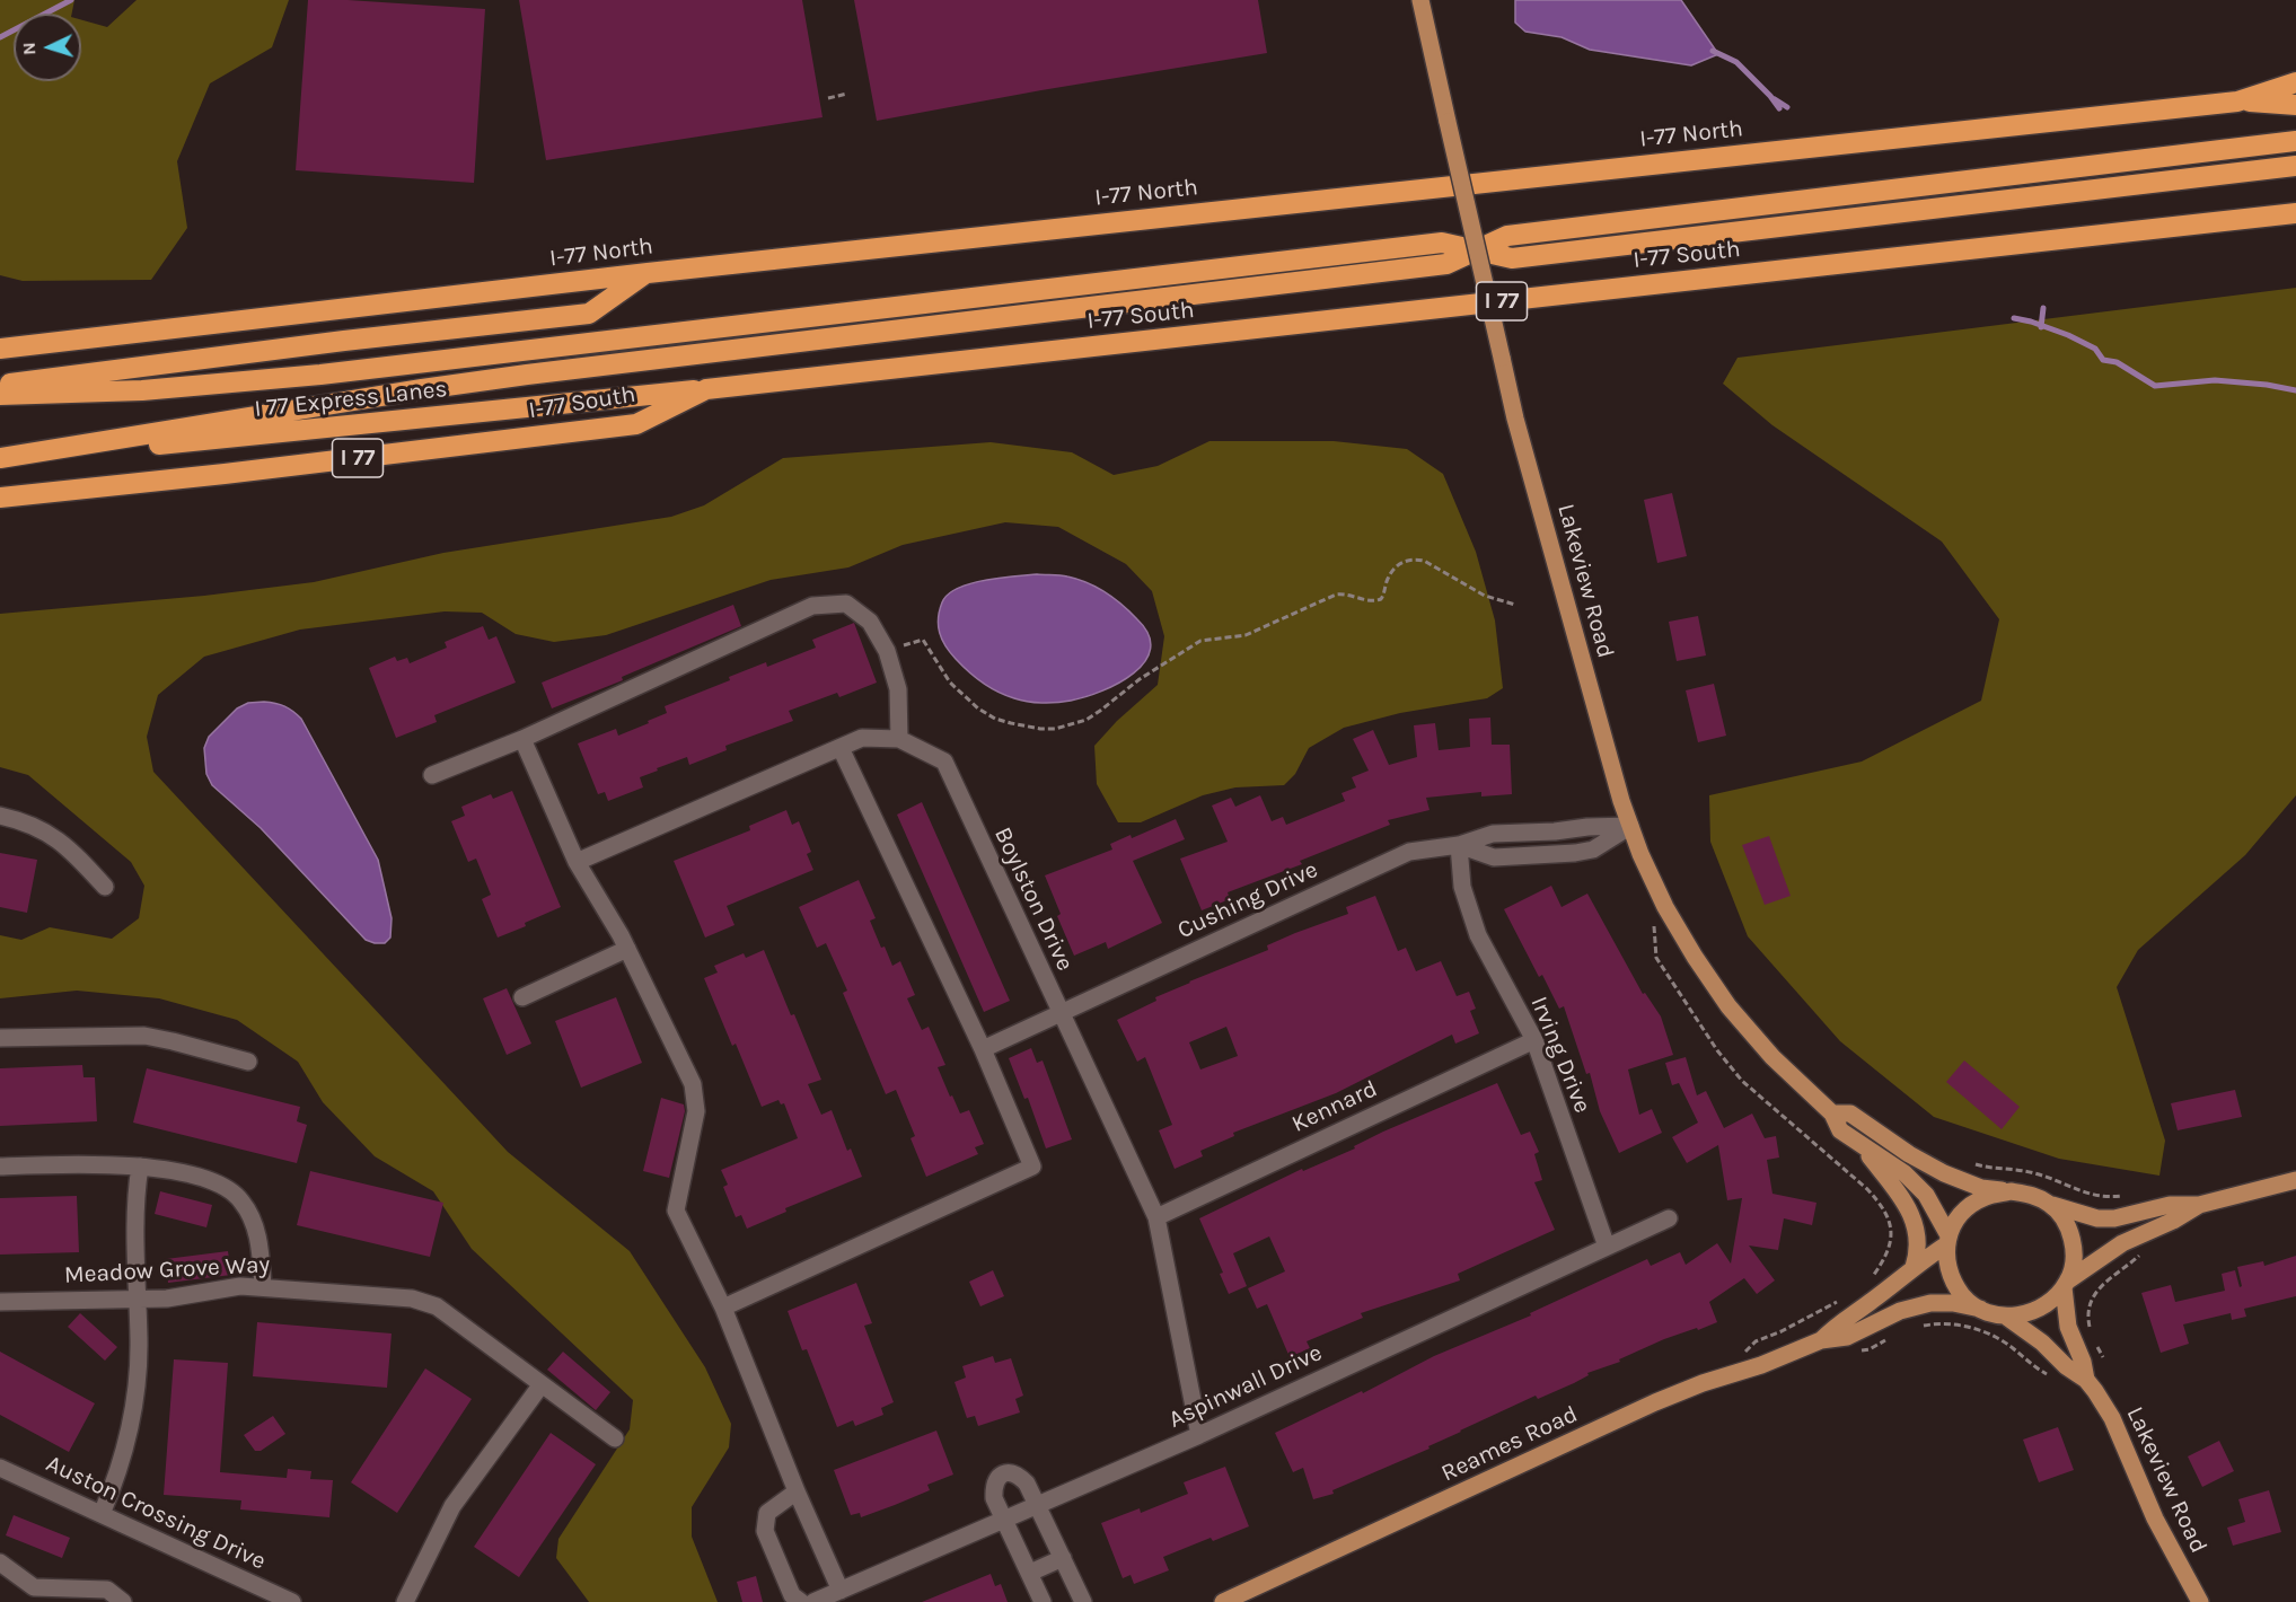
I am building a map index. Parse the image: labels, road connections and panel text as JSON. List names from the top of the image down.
{
  "streets": {
    "highway": [
      "I-77 North",
      "I-77 South",
      "I 77",
      "I 77 Express Lanes"
    ],
    "main road": ["Lakeview Road", "Reames Road"],
    "street": [
      "Boylston Drive",
      "Cushing Drive",
      "Irving Drive",
      "Kennard",
      "Meadow Grove Way",
      "Aspinwall Drive",
      "Auston Crossing Drive"
    ]
  },
  "crossings": [
    ["I-77 South", "I 77 Express Lanes"],
    ["Lakeview Road", "Cushing Drive"],
    ["Lakeview Road", "Reames Road"],
    ["Boylston Drive", "Cushing Drive"],
    ["Boylston Drive", "Kennard"],
    ["Boylston Drive", "Aspinwall Drive"],
    ["Cushing Drive", "Irving Drive"],
    ["Irving Drive", "Kennard"],
    ["Irving Drive", "Aspinwall Drive"]
  ],
  "north": "left"
}
